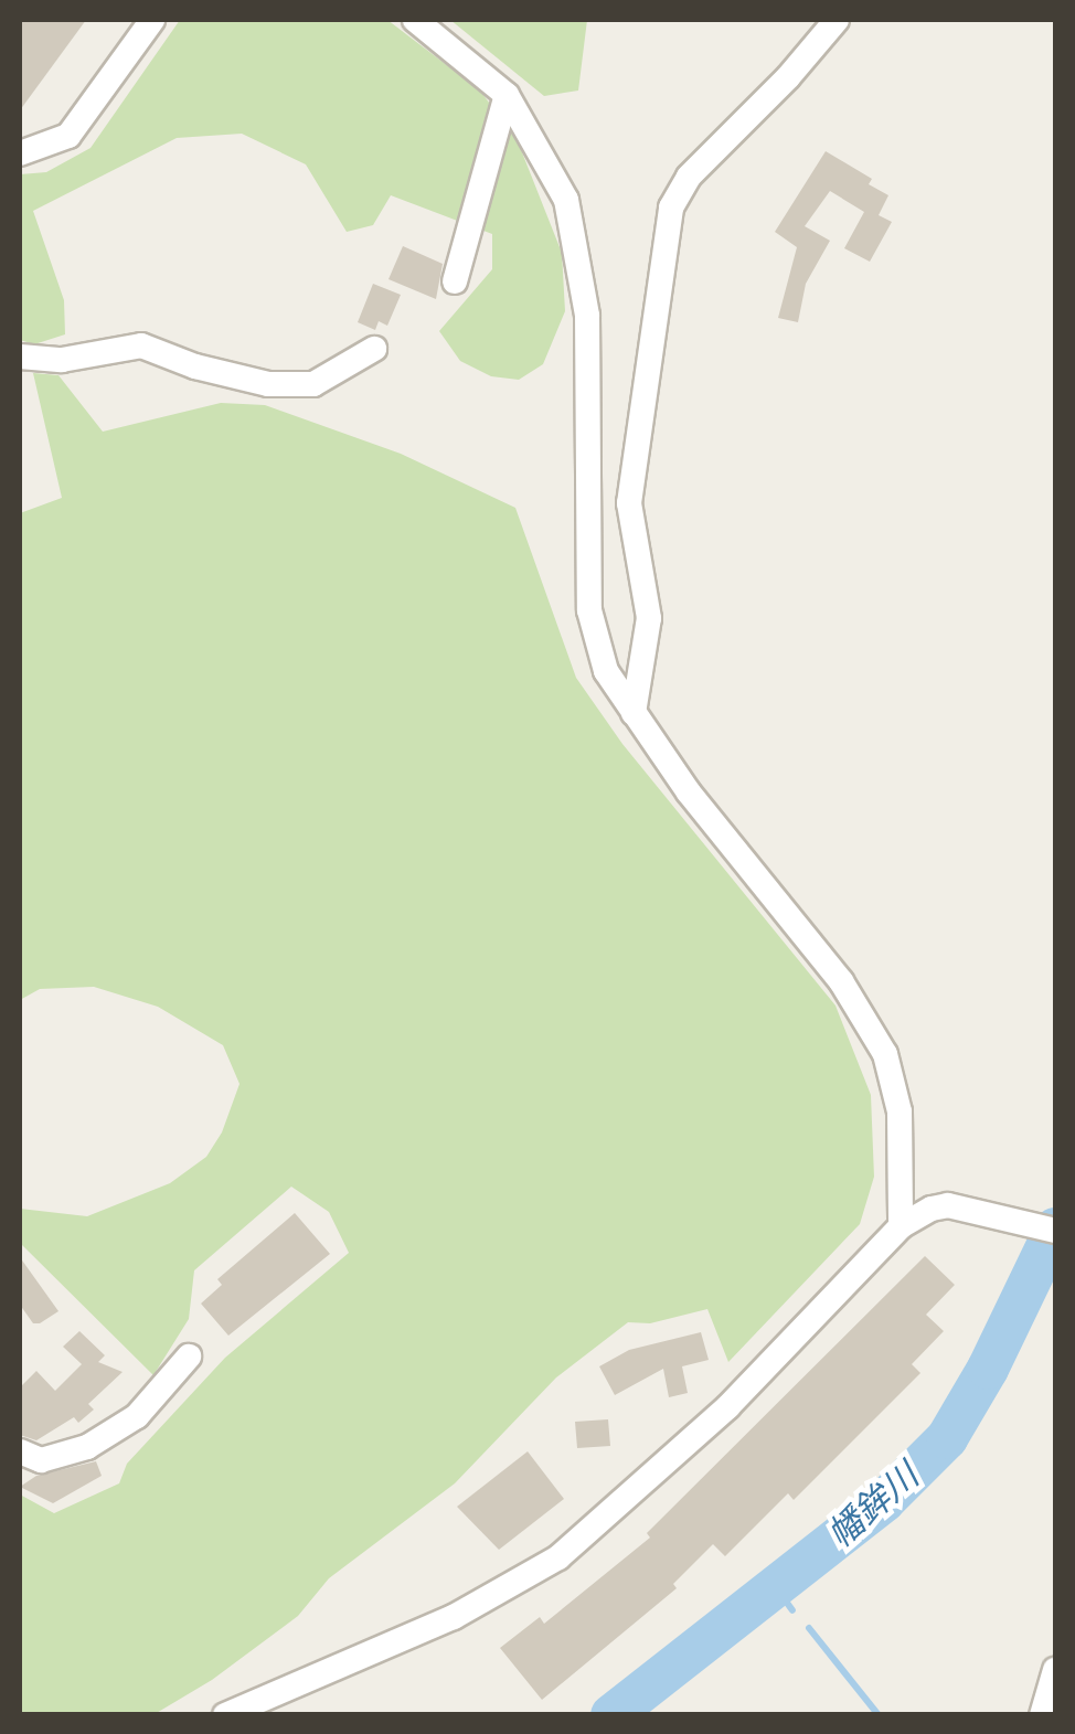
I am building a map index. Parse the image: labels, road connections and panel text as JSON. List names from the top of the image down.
{
  "water": ["幡鉾川"]
}
